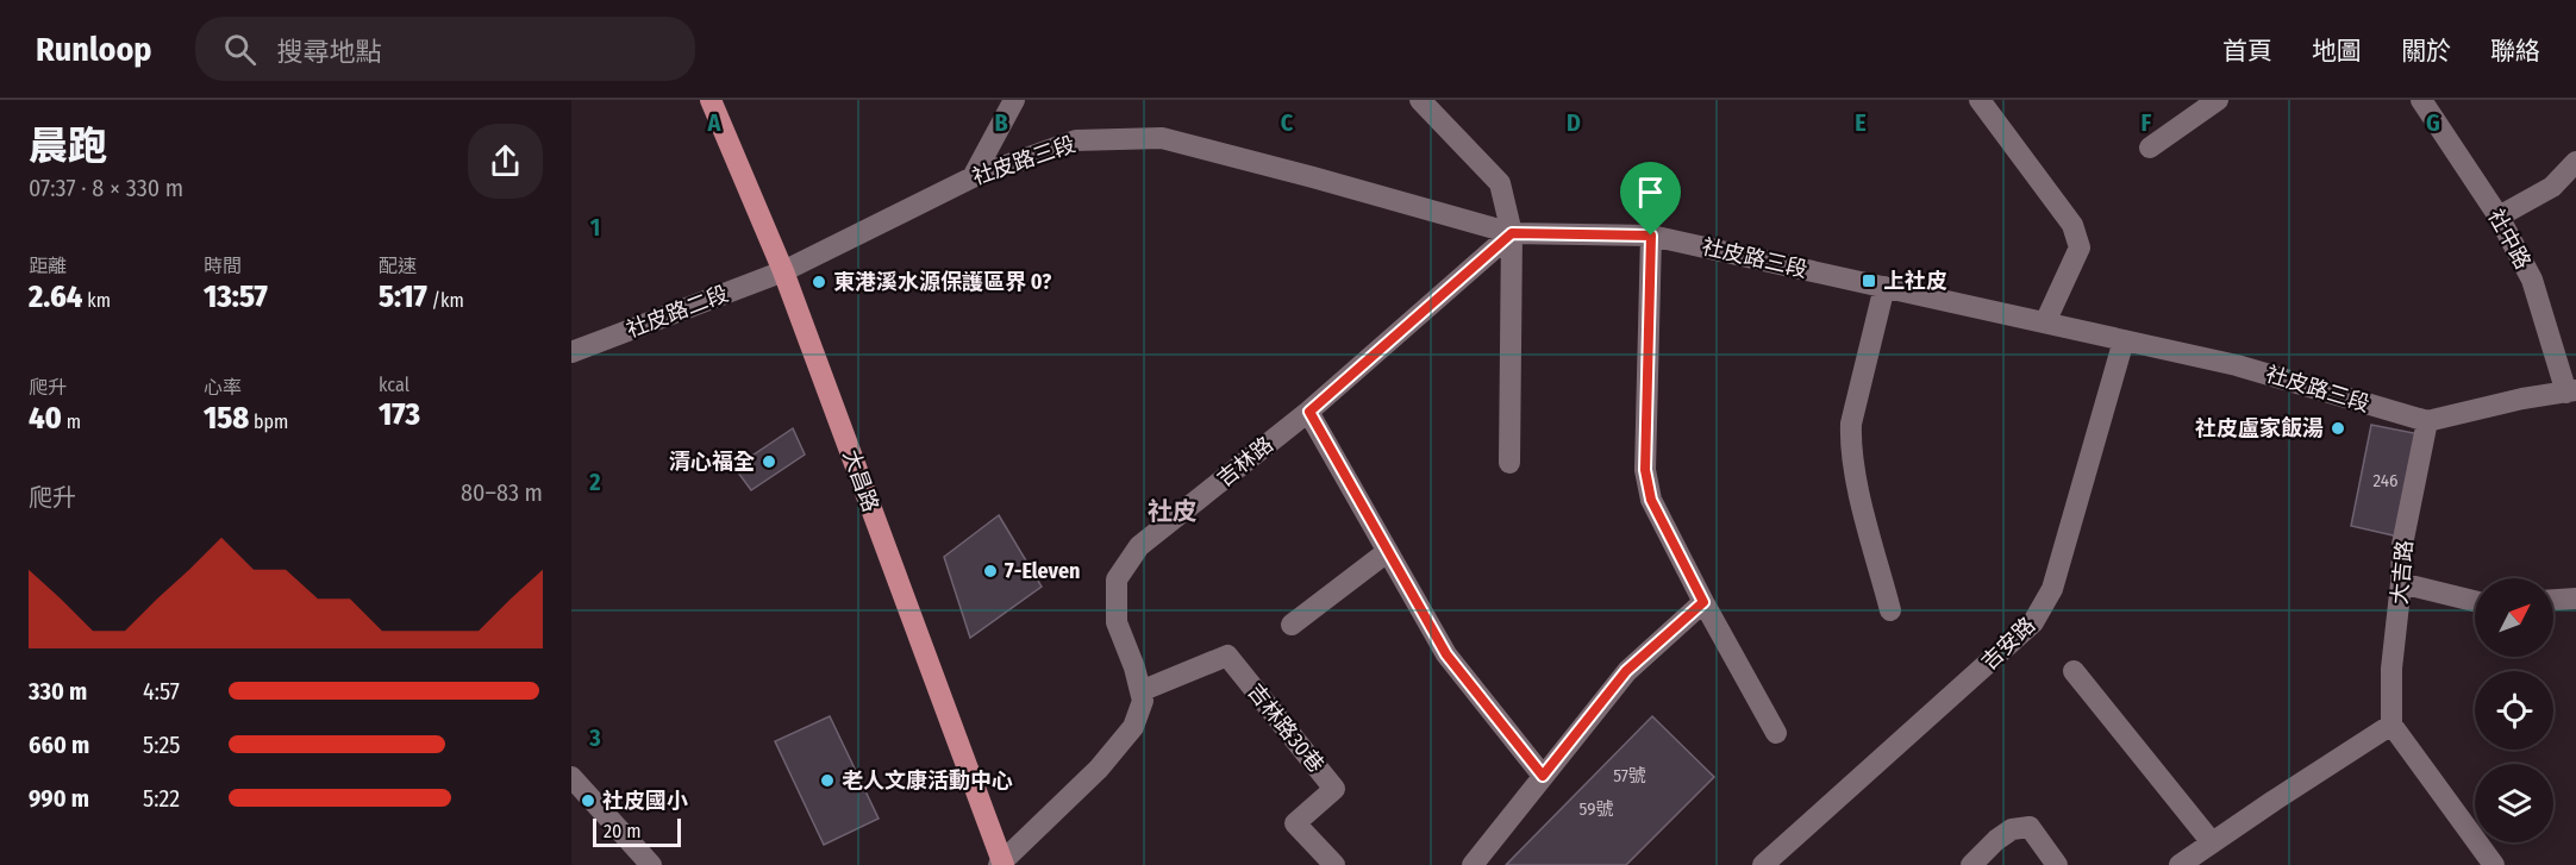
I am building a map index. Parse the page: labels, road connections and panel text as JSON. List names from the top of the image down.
{
  "streets": {
    "main road": ["大昌路"],
    "street": [
      "社皮路三段",
      "社中路",
      "社皮路二段",
      "吉林路",
      "大吉路",
      "吉安路",
      "吉林路30巷"
    ]
  },
  "crossings": [
    ["社皮路三段", "社中路"],
    ["社皮路三段", "社皮路二段"],
    ["社皮路三段", "吉林路"],
    ["社皮路三段", "大昌路"],
    ["社皮路三段", "大吉路"],
    ["社皮路三段", "吉安路"],
    ["社皮路二段", "大昌路"],
    ["吉林路", "大昌路"],
    ["吉林路", "吉林路30巷"]
  ],
  "districts": ["社皮"],
  "places": {
    "transit": ["上社皮"],
    "other": [
      "東港溪水源保護區界 0?",
      "社皮盧家飯湯",
      "清心福全",
      "7-Eleven",
      "老人文康活動中心",
      "社皮國小"
    ]
  },
  "house_numbers": ["246", "57號", "59號"],
  "scale_bar": "20 m",
  "north": "top right",
  "page": {
    "header": "Runloop",
    "search": "搜尋地點",
    "nav": [
      "首頁",
      "地圖",
      "關於",
      "聯絡"
    ],
    "heading": ["晨跑", "07:37 · 8 × 330 m"],
    "stats": [
      ["距離", "2.64 km"],
      ["時間", "13:57"],
      ["配速", "5:17 /km"],
      ["爬升", "40 m"],
      ["心率", "158 bpm"],
      ["kcal", "173"]
    ],
    "chart": ["爬升", "80–83 m"],
    "list": [
      {
        "name": "330 m",
        "note": "4:57"
      },
      {
        "name": "660 m",
        "note": "5:25"
      },
      {
        "name": "990 m",
        "note": "5:22"
      }
    ],
    "scale": "20 m"
  },
  "grid": {
    "columns": [
      "A",
      "B",
      "C",
      "D",
      "E",
      "F",
      "G"
    ],
    "rows": ["1", "2", "3"]
  }
}
